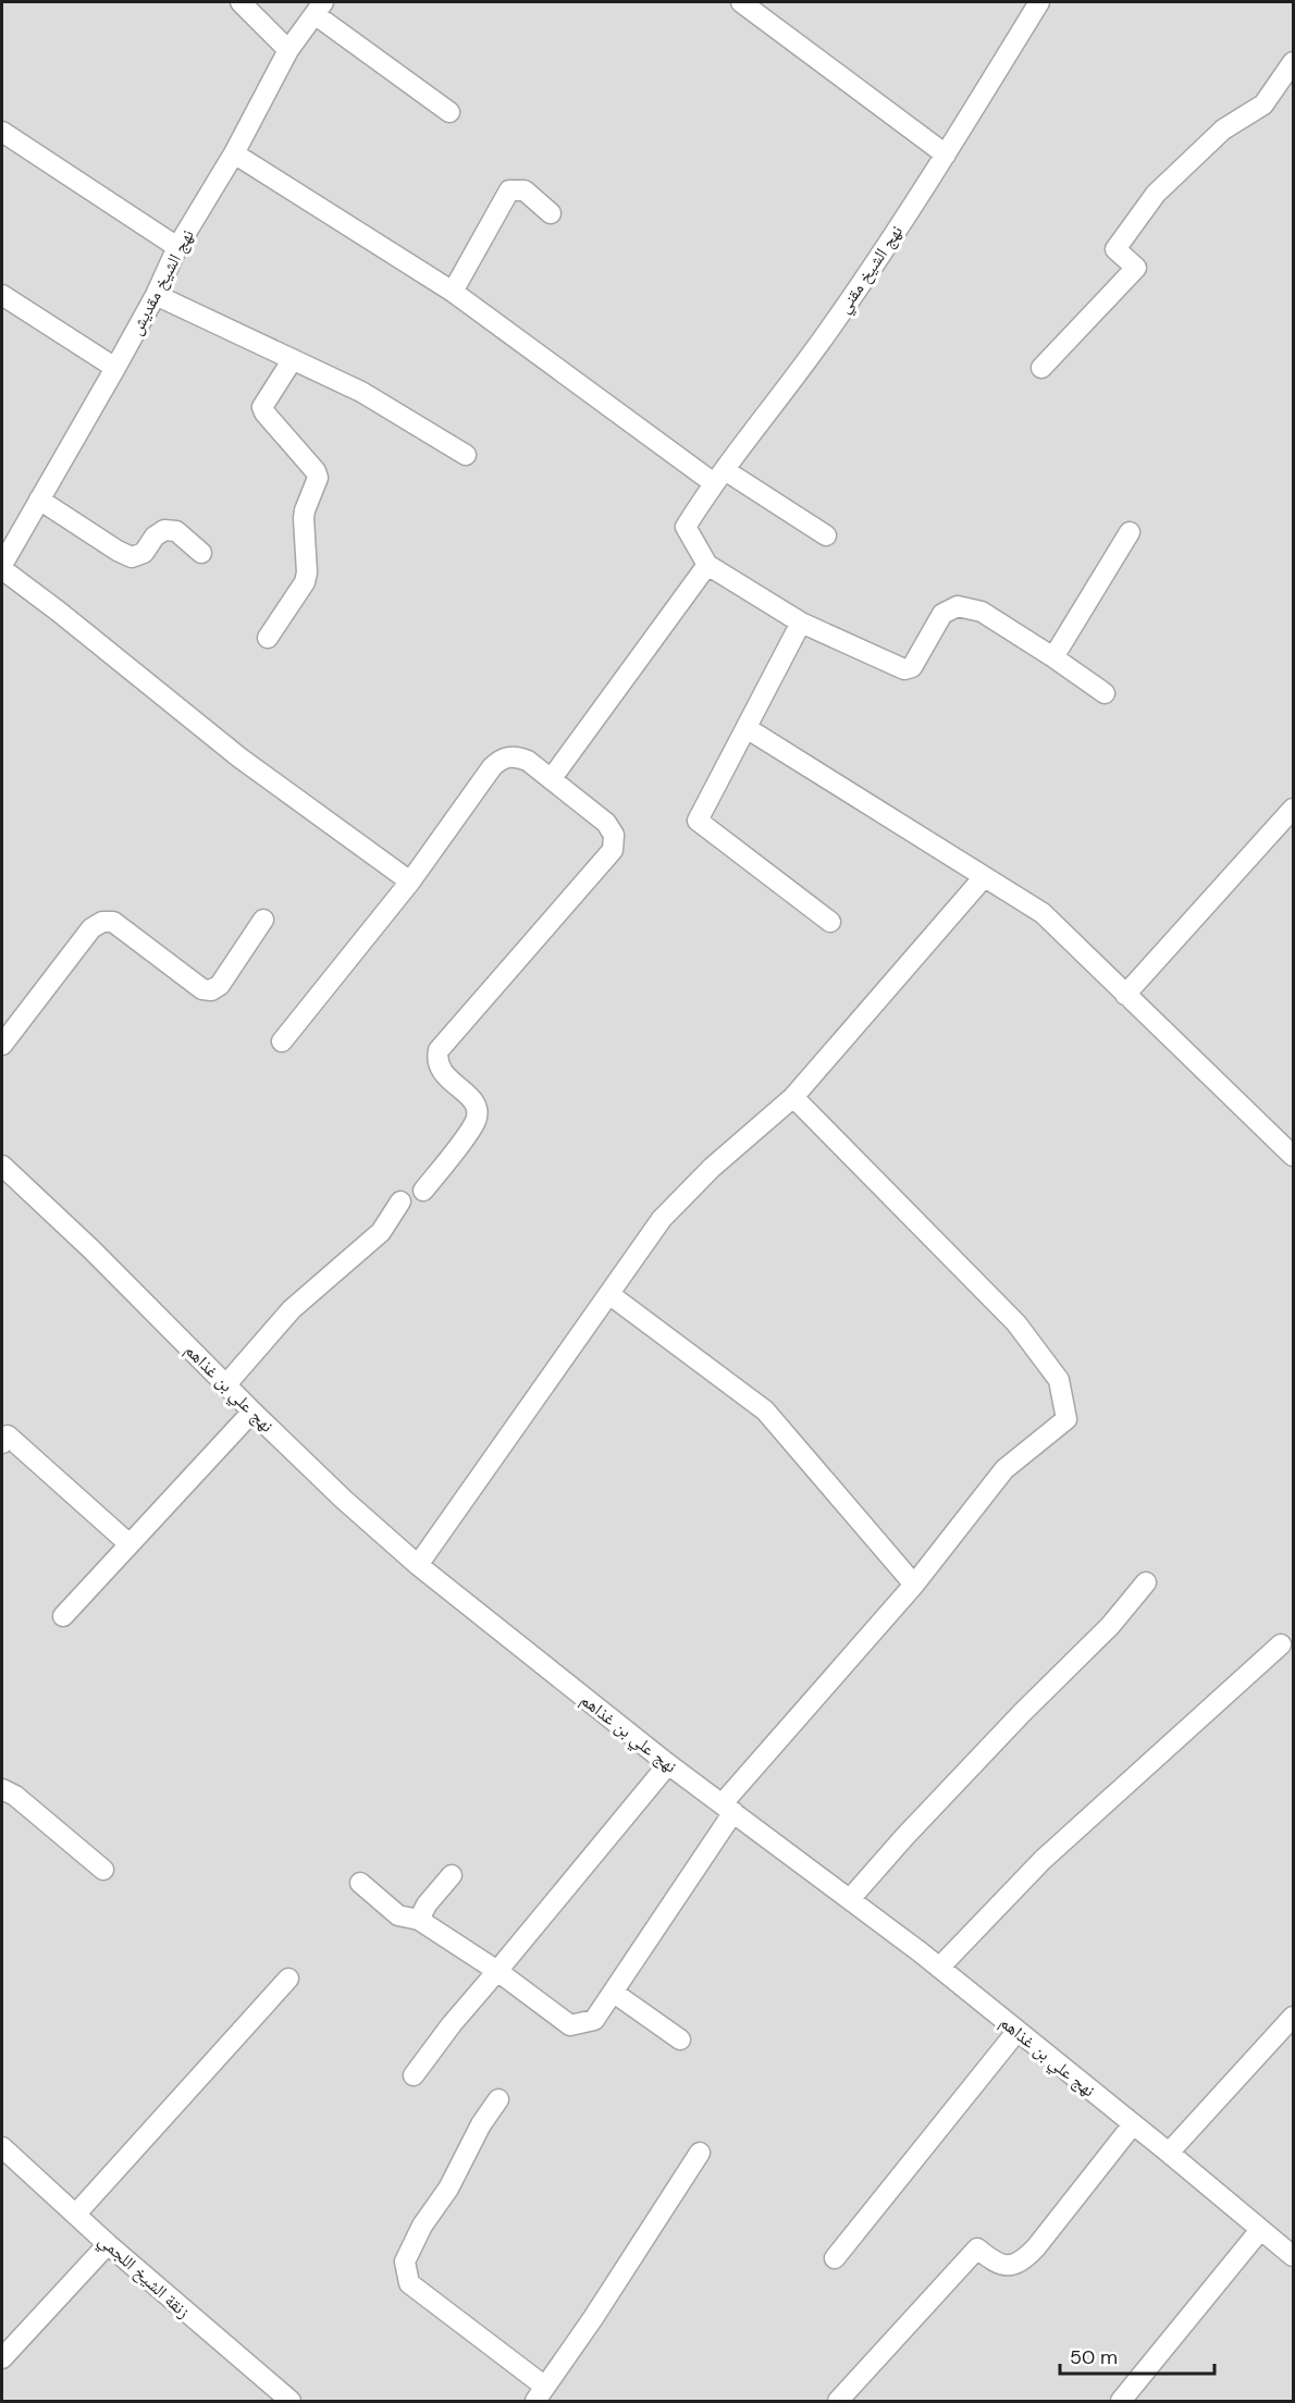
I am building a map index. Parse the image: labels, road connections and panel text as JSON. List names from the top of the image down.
{
  "streets": {
    "street": [
      "نهج الشيخ مقني",
      "نهج الشيخ مقديش",
      "نهج علي بن غذاهم",
      "زنقة الشيخ اللجمي"
    ]
  },
  "scale_bar": "50 m"
}
